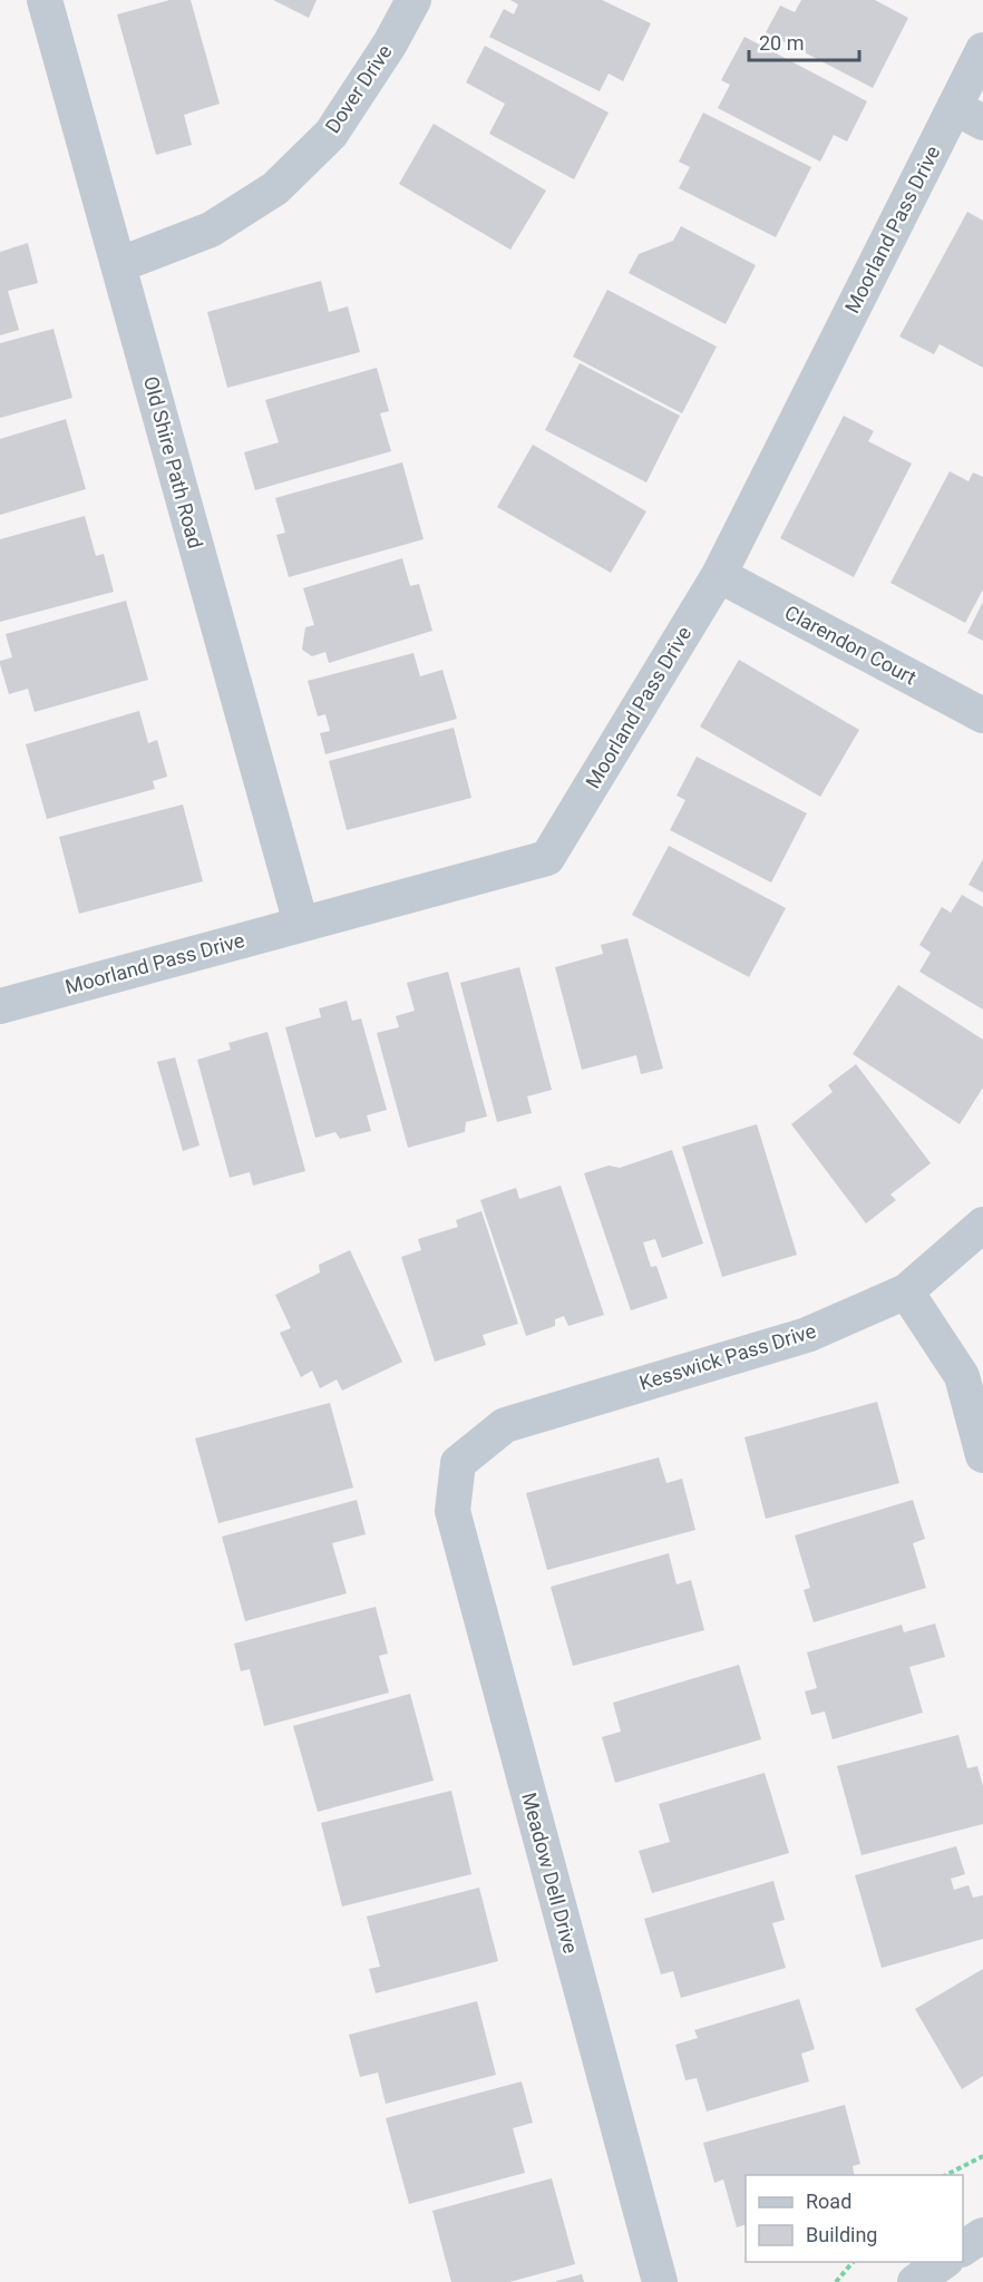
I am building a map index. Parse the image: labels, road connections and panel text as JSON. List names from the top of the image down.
{
  "streets": {
    "street": [
      "Dover Drive",
      "Moorland Pass Drive",
      "Old Shire Path Road",
      "Clarendon Court",
      "Kesswick Pass Drive",
      "Meadow Dell Drive"
    ]
  },
  "crossings": [
    ["Dover Drive", "Old Shire Path Road"],
    ["Moorland Pass Drive", "Old Shire Path Road"],
    ["Moorland Pass Drive", "Clarendon Court"],
    ["Kesswick Pass Drive", "Meadow Dell Drive"]
  ],
  "legend": ["Road", "Building"],
  "scale_bar": "20 m"
}
